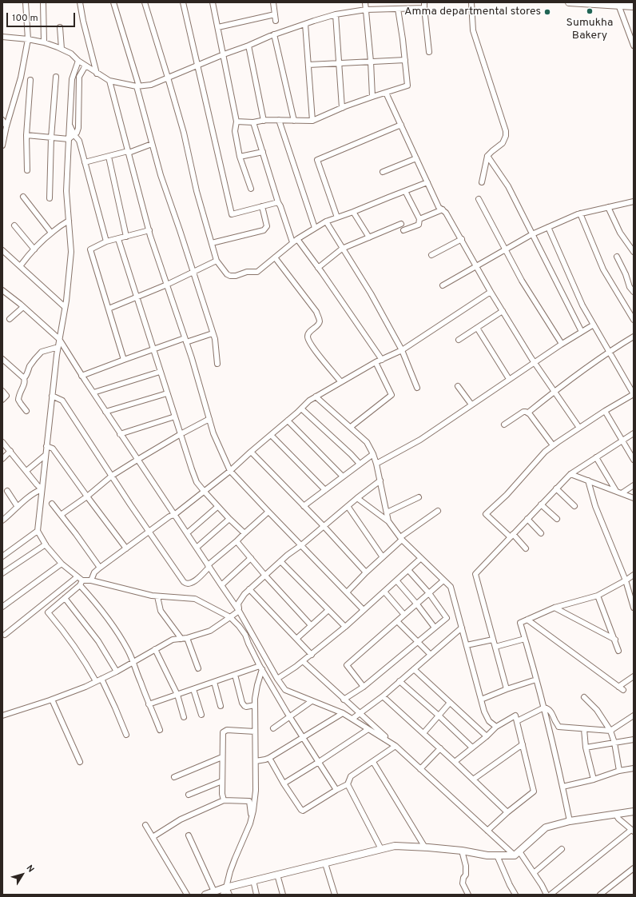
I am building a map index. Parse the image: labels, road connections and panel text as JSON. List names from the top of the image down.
{
  "places": ["Sumukha Bakery", "Amma departmental stores"],
  "scale_bar": "100 m",
  "north": "top right"
}
